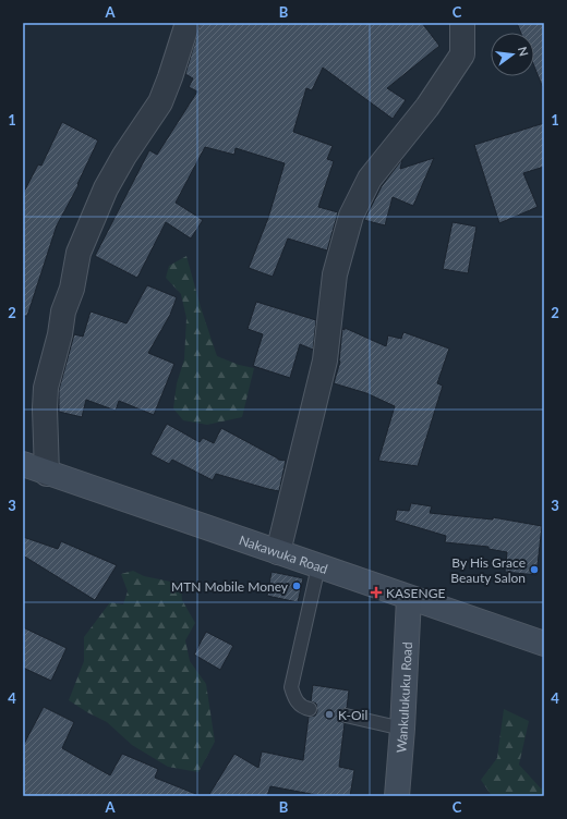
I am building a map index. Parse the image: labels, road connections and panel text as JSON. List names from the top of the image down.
{
  "streets": {
    "main road": ["Nakawuka Road", "Wankulukuku Road"]
  },
  "crossings": [
    ["Nakawuka Road", "Wankulukuku Road"]
  ],
  "places": {
    "other": ["By His Grace Beauty Salon", "MTN Mobile Money", "K-Oil"],
    "health": ["KASENGE"]
  },
  "north": "right",
  "grid": {
    "columns": ["A", "B", "C"],
    "rows": [
      "1",
      "2",
      "3",
      "4"
    ]
  }
}
